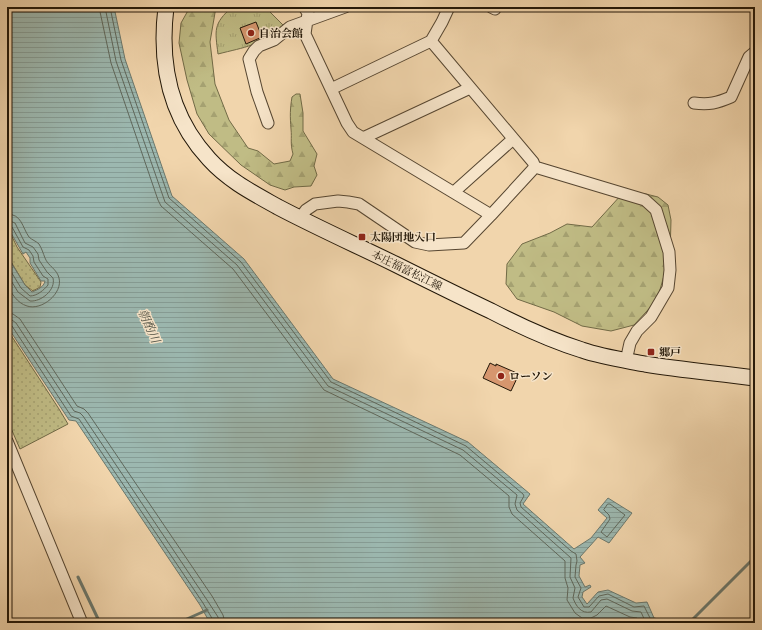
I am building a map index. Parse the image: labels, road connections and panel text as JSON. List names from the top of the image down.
{
  "streets": {
    "main road": ["本庄福富松江線"]
  },
  "water": ["朝酌川"],
  "places": {
    "other": ["自治会館", "ローソン"],
    "transit": ["太陽団地入口", "郷戸"]
  }
}
